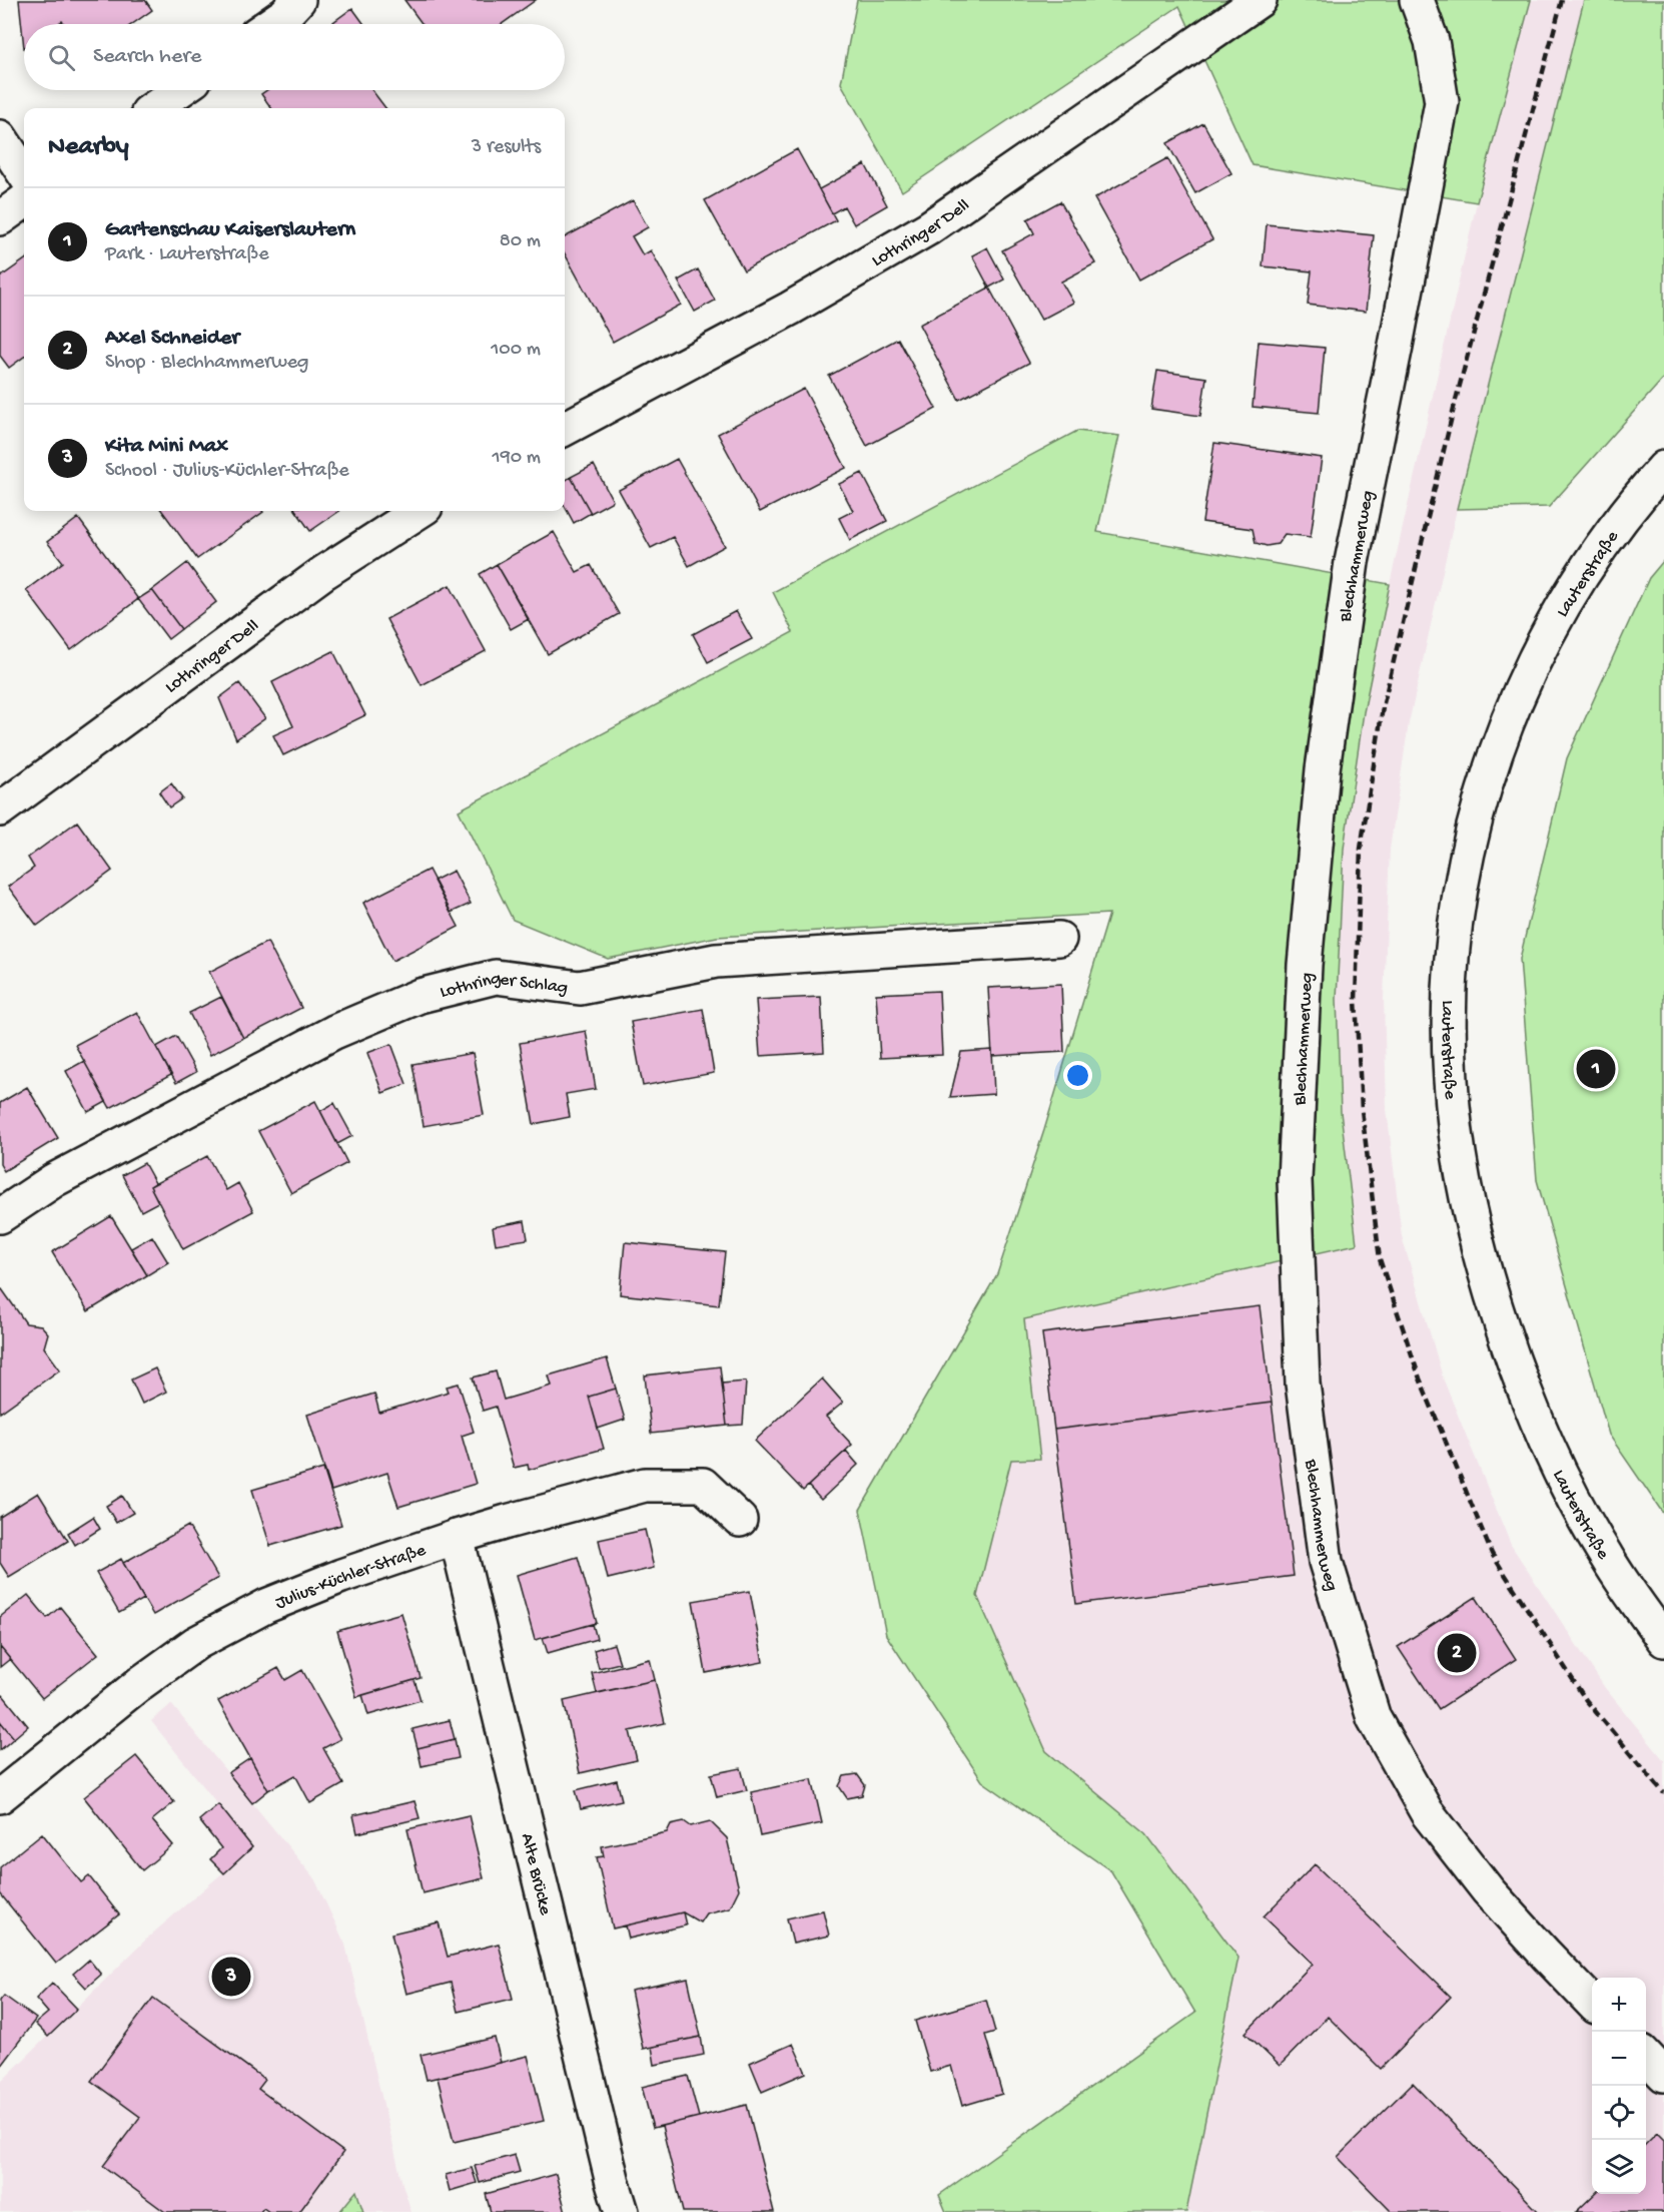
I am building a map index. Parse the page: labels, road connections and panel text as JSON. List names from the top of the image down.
{
  "streets": {
    "street": [
      "Lothringer Dell",
      "Blechhammerweg",
      "Lauterstraße",
      "Lothringer Schlag",
      "Julius-Küchler-Straße",
      "Alte Brücke"
    ]
  },
  "crossings": [
    ["Julius-Küchler-Straße", "Alte Brücke"]
  ],
  "page": {
    "search": "Search here",
    "heading": ["Nearby", "3 results"],
    "list": [
      {
        "mark": "1",
        "name": "Gartenschau Kaiserslautern",
        "note": "Park · Lauterstraße",
        "value": "80 m"
      },
      {
        "mark": "2",
        "name": "Axel Schneider",
        "note": "Shop · Blechhammerweg",
        "value": "100 m"
      },
      {
        "mark": "3",
        "name": "Kita Mini Max",
        "note": "School · Julius-Küchler-Straße",
        "value": "190 m"
      }
    ],
    "pins": ["1", "2", "3"],
    "map_buttons": ["+", "−"]
  }
}
